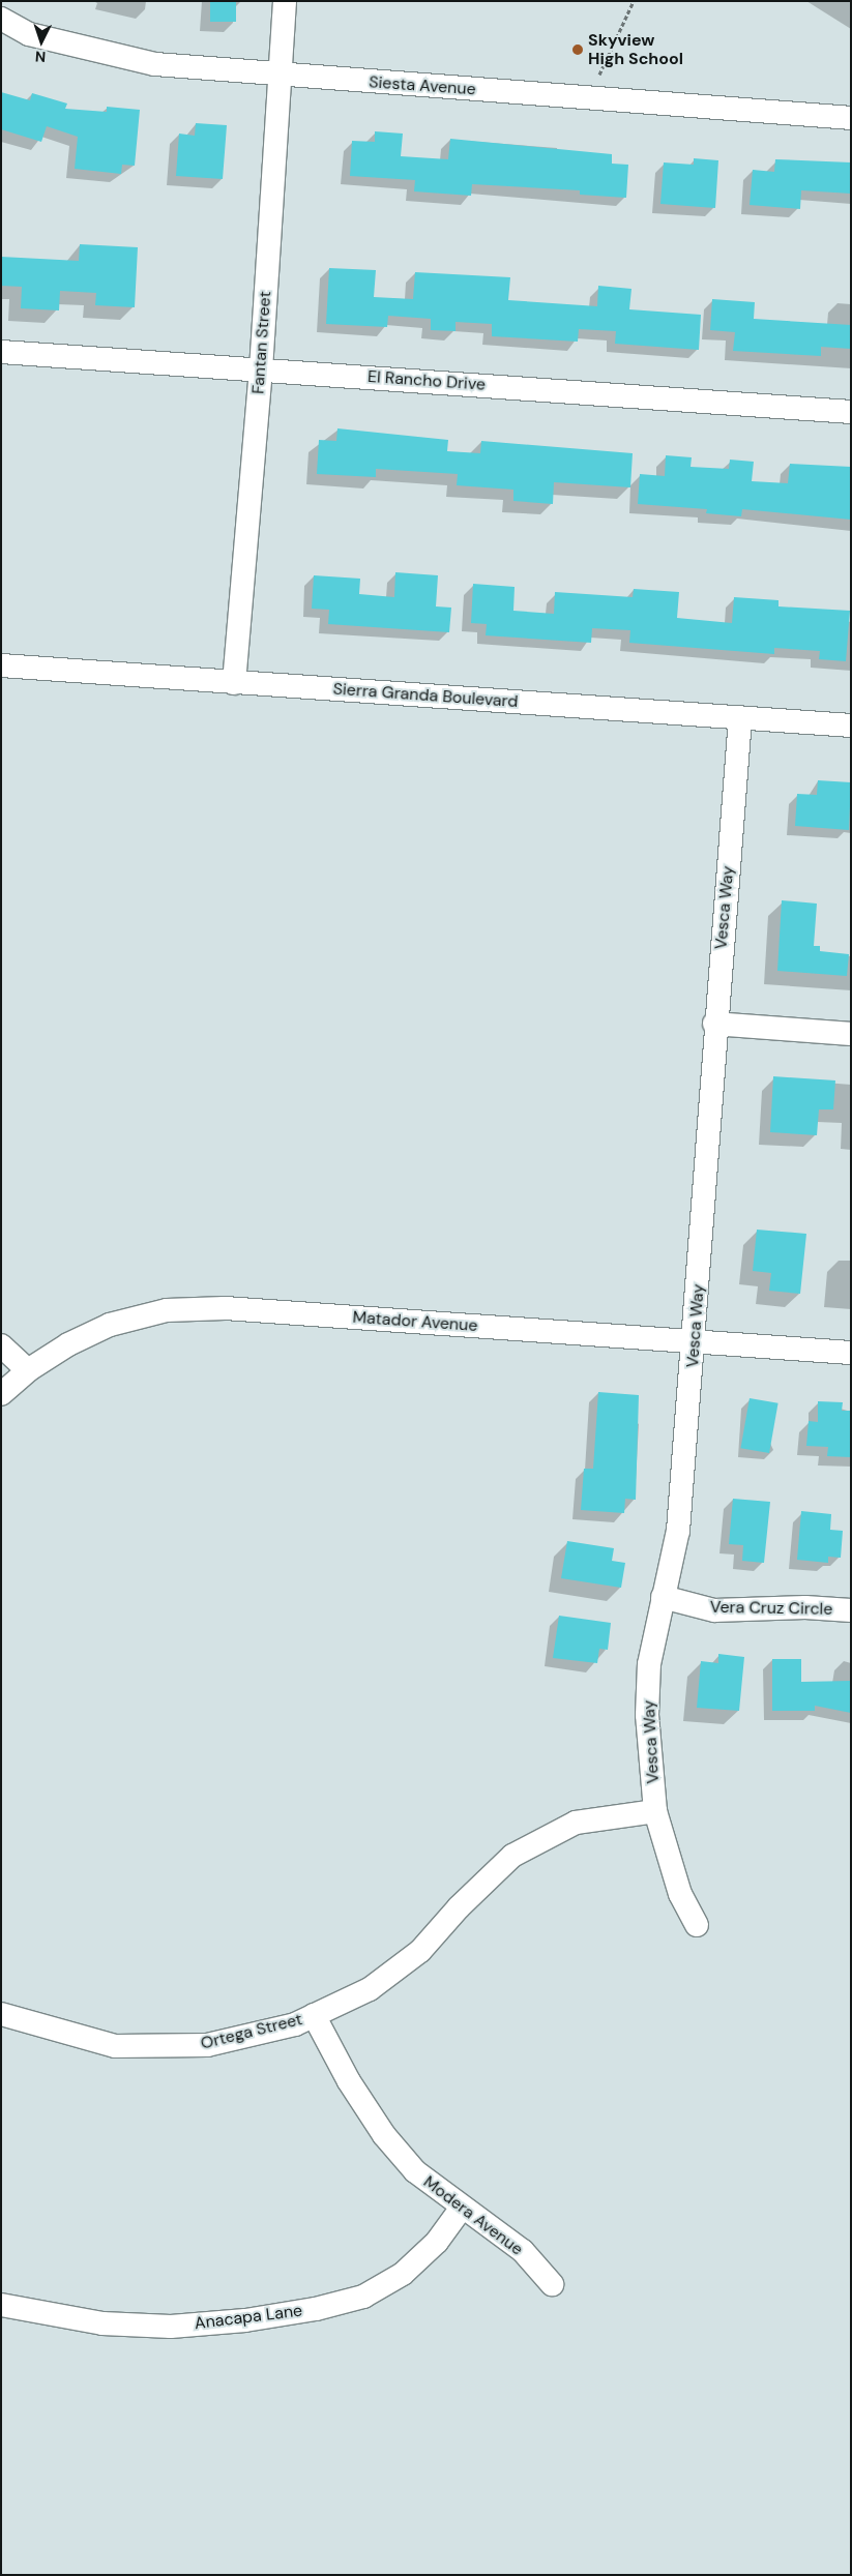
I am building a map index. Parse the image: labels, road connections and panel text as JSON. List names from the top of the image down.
{
  "streets": {
    "street": [
      "Siesta Avenue",
      "Fantan Street",
      "El Rancho Drive",
      "Sierra Granda Boulevard",
      "Vesca Way",
      "Matador Avenue",
      "Vera Cruz Circle",
      "Ortega Street",
      "Modera Avenue",
      "Anacapa Lane"
    ]
  },
  "crossings": [
    ["Siesta Avenue", "Fantan Street"],
    ["Fantan Street", "El Rancho Drive"],
    ["Fantan Street", "Sierra Granda Boulevard"],
    ["Sierra Granda Boulevard", "Vesca Way"],
    ["Vesca Way", "Matador Avenue"],
    ["Vesca Way", "Vera Cruz Circle"],
    ["Vesca Way", "Ortega Street"],
    ["Ortega Street", "Modera Avenue"],
    ["Modera Avenue", "Anacapa Lane"]
  ],
  "places": ["Skyview High School"],
  "north": "bottom"
}
